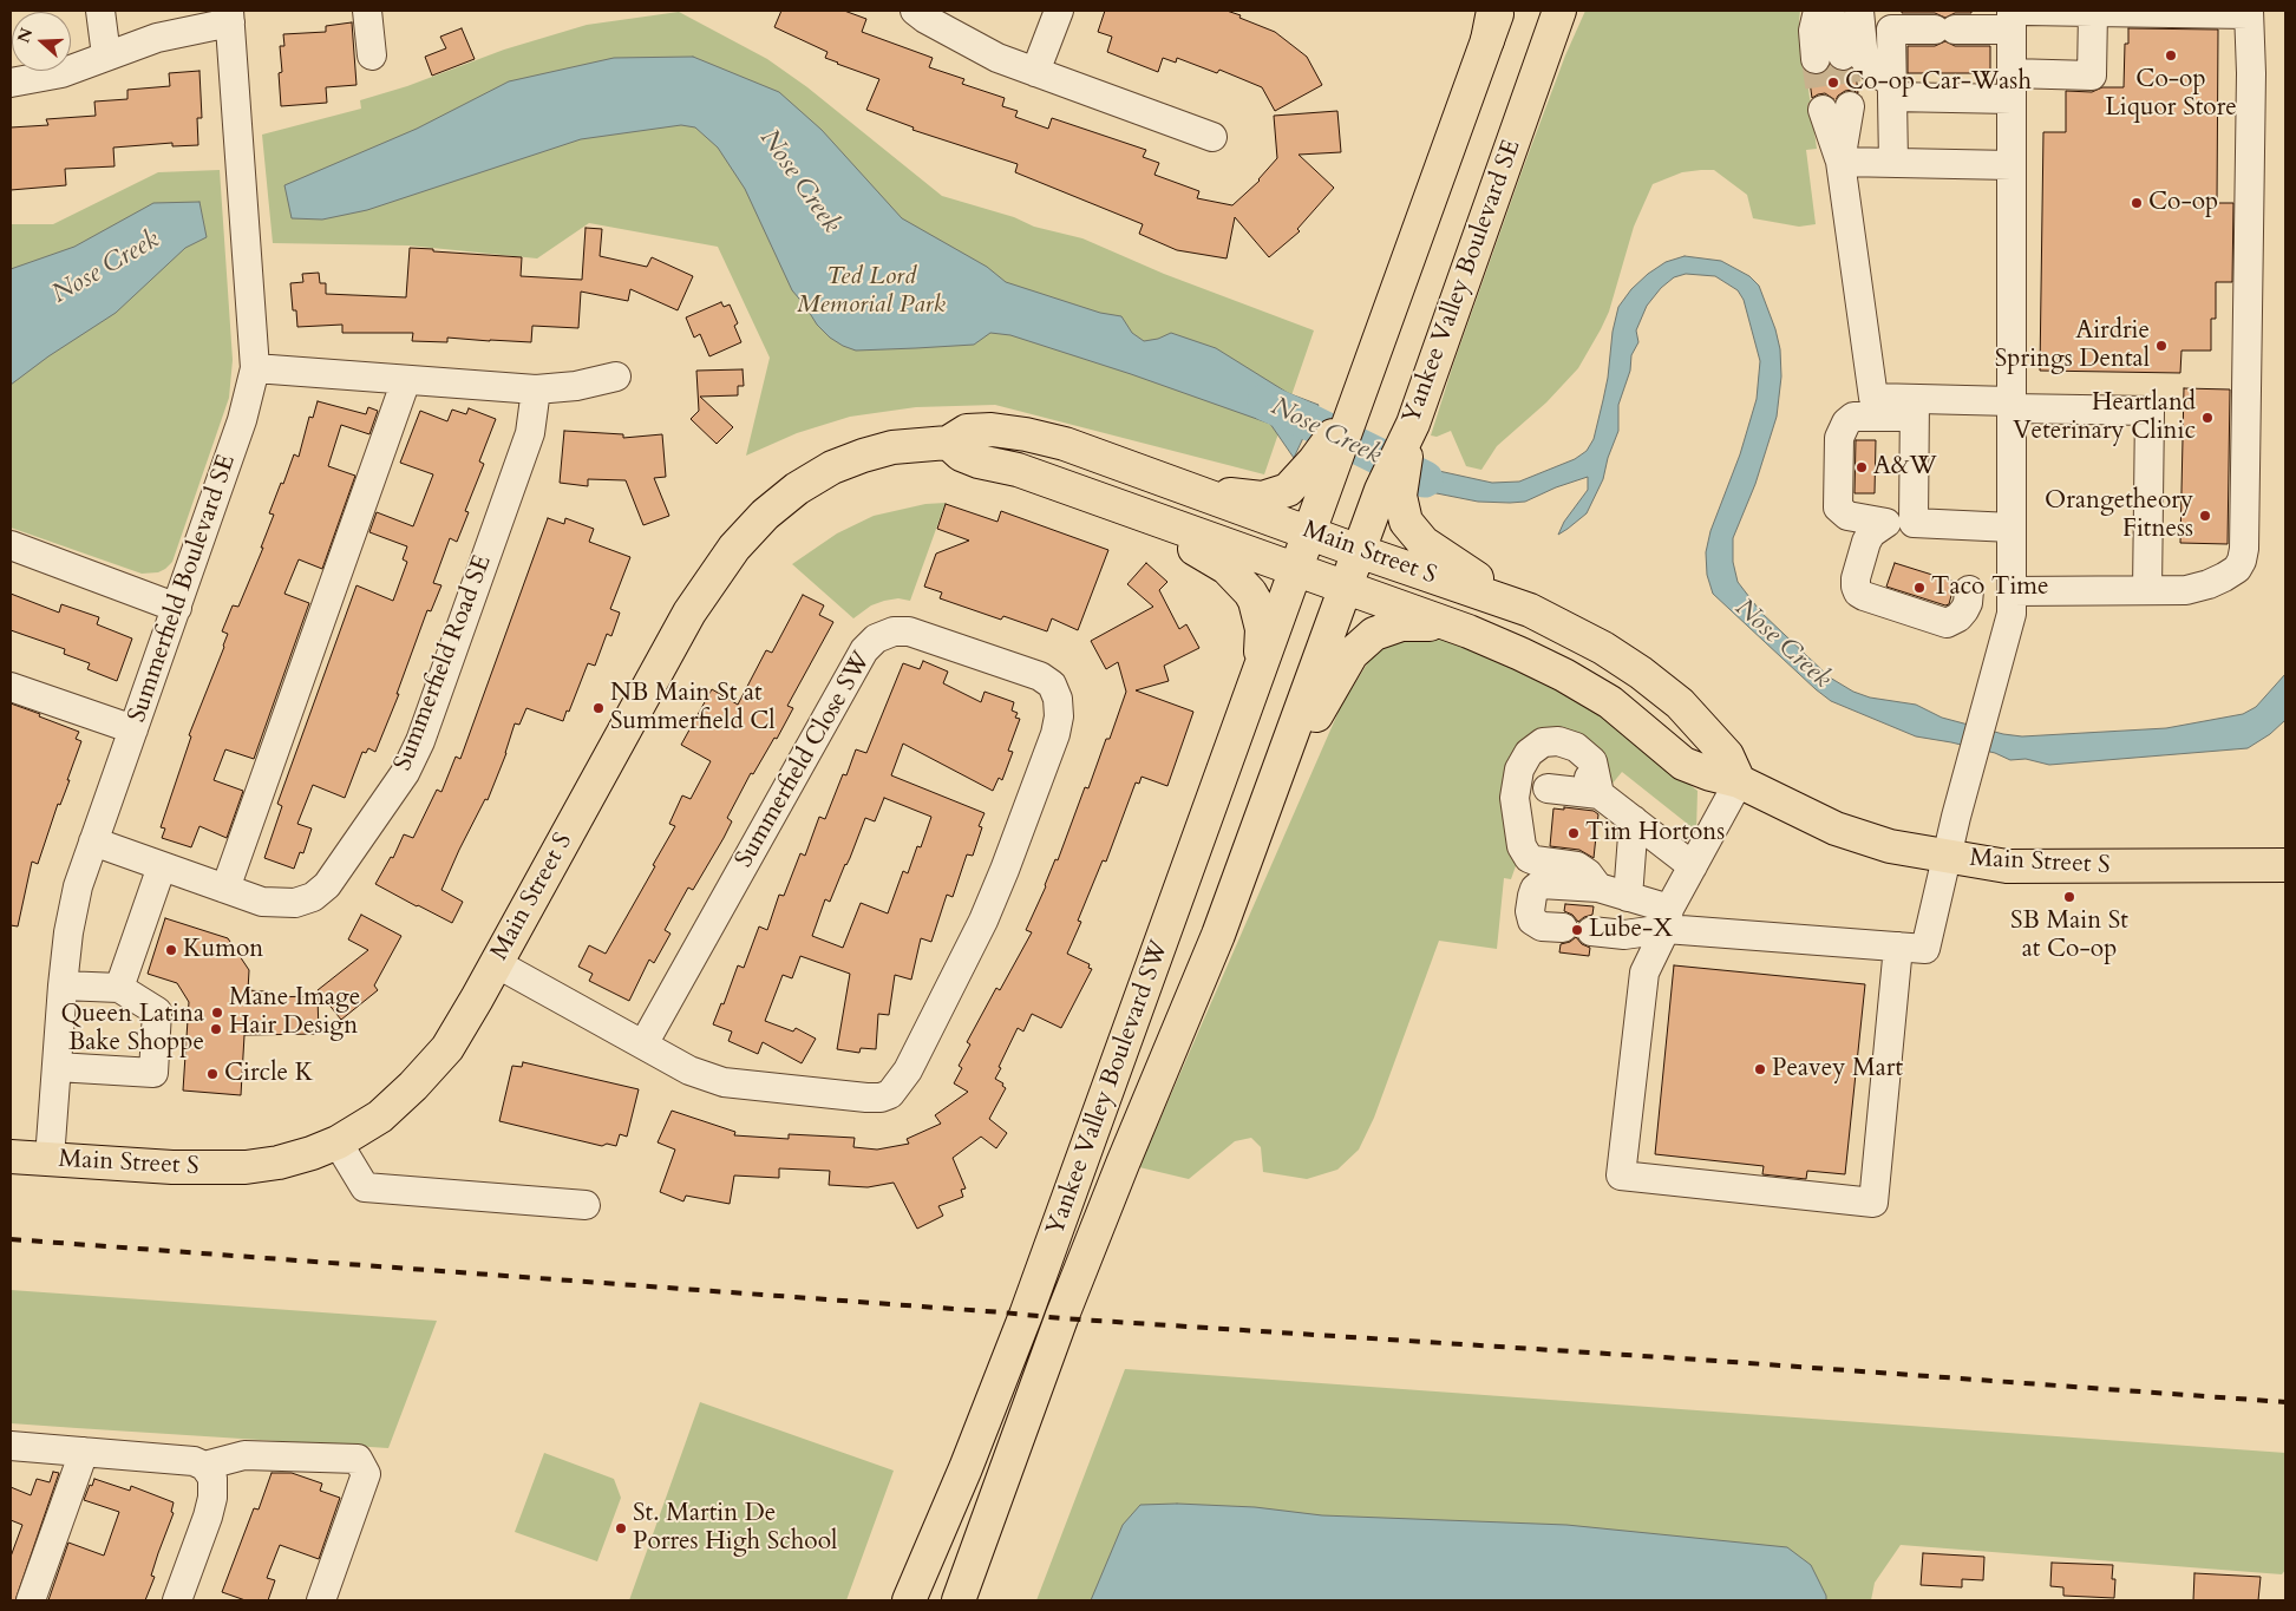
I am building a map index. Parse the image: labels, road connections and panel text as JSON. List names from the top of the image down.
{
  "streets": {
    "main road": ["Yankee Valley Boulevard SE", "Main Street S", "Yankee Valley Boulevard SW"],
    "street": ["Summerfield Boulevard SE", "Summerfield Road SE", "Summerfield Close SW"]
  },
  "crossings": [
    ["Yankee Valley Boulevard SE", "Main Street S"],
    ["Yankee Valley Boulevard SE", "Yankee Valley Boulevard SW"],
    ["Main Street S", "Summerfield Boulevard SE"],
    ["Main Street S", "Summerfield Close SW"],
    ["Main Street S", "Yankee Valley Boulevard SW"],
    ["Summerfield Boulevard SE", "Summerfield Road SE"]
  ],
  "water": ["Nose Creek"],
  "parks": ["Ted Lord Memorial Park"],
  "places": [
    "Co-op Liquor Store",
    "Co-op Car-Wash",
    "Co-op",
    "Airdrie Springs Dental",
    "Heartland Veterinary Clinic",
    "A&W",
    "Orangetheory Fitness",
    "Taco Time",
    "NB Main St at Summerfield Cl",
    "Tim Hortons",
    "SB Main St at Co-op",
    "Lube-X",
    "Kumon",
    "Mane Image Hair Design",
    "Queen Latina Bake Shoppe",
    "Peavey Mart",
    "Circle K",
    "St. Martin De Porres High School"
  ],
  "north": "left"
}
